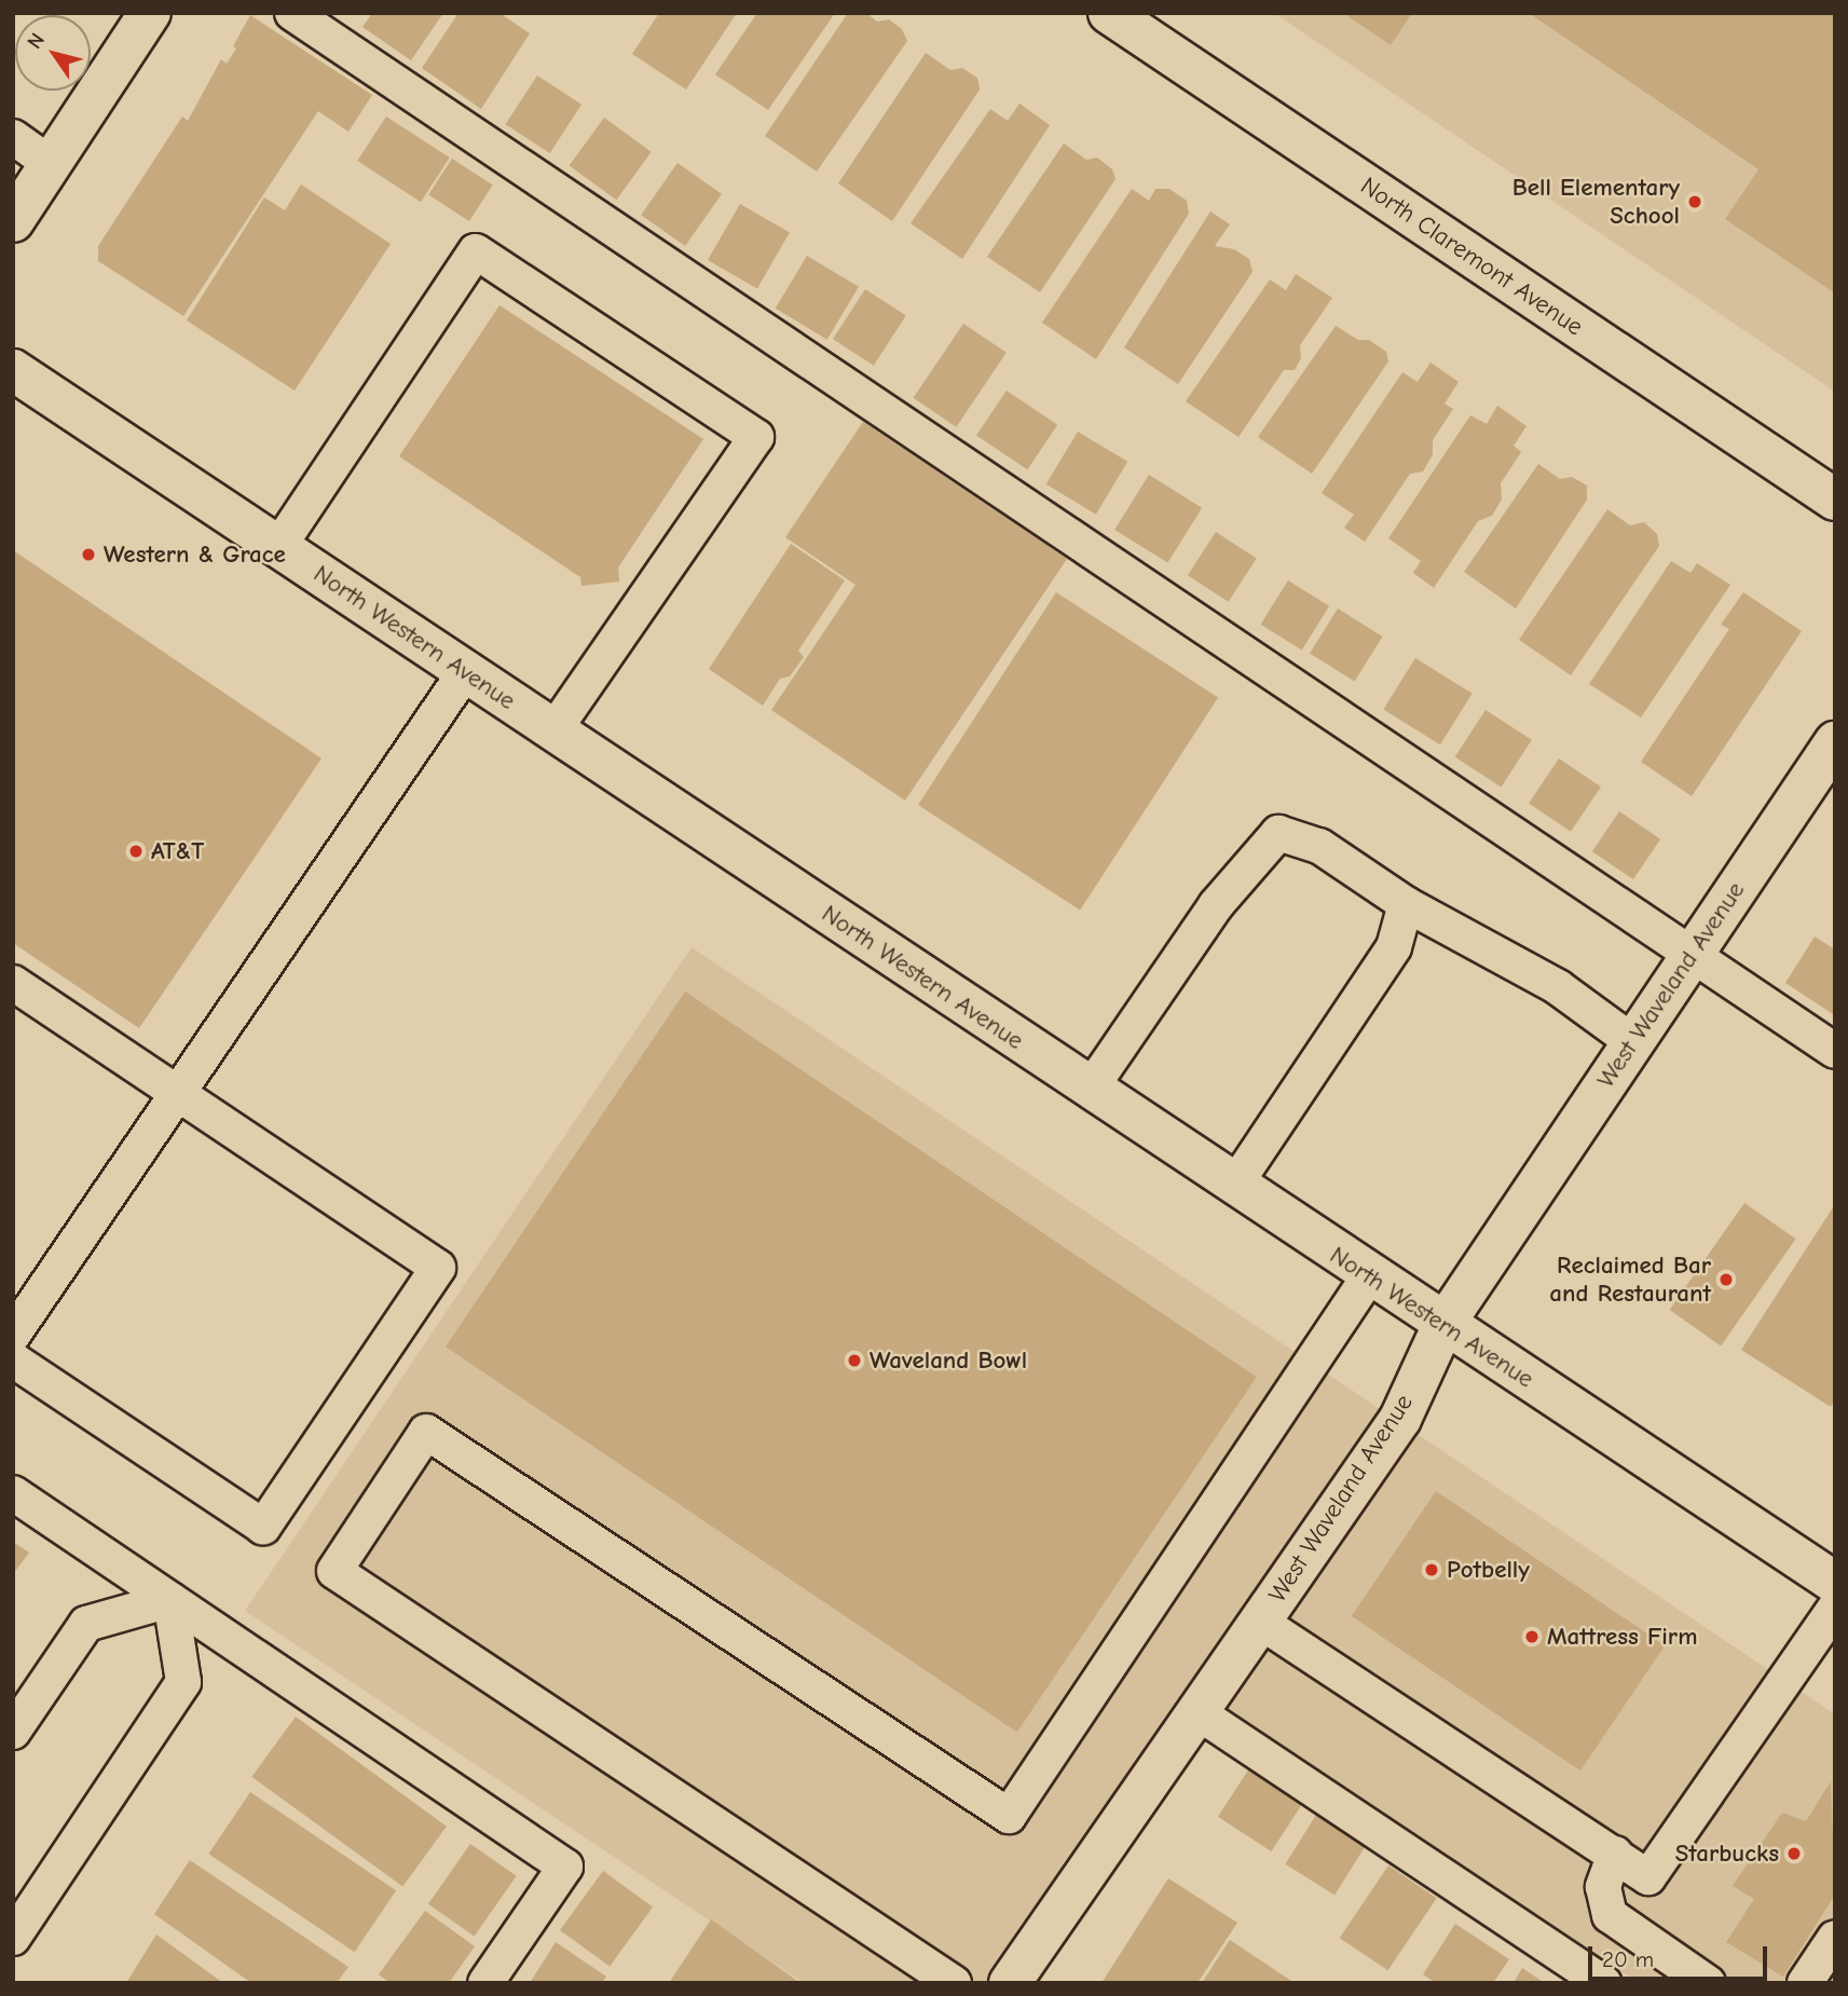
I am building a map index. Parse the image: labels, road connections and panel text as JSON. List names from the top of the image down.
{
  "streets": {
    "street": ["North Claremont Avenue", "North Western Avenue", "West Waveland Avenue"]
  },
  "crossings": [
    ["North Western Avenue", "West Waveland Avenue"]
  ],
  "places": [
    "Bell Elementary School",
    "Western & Grace",
    "AT&T",
    "Reclaimed Bar and Restaurant",
    "Waveland Bowl",
    "Potbelly",
    "Mattress Firm",
    "Starbucks"
  ],
  "scale_bar": "20 m",
  "north": "top left"
}
